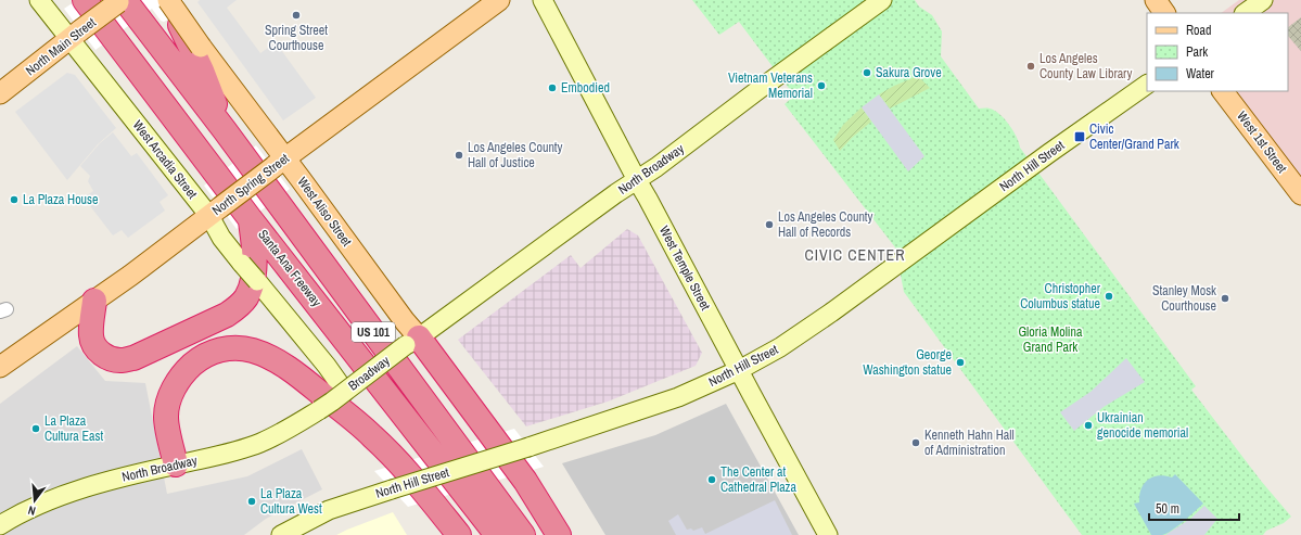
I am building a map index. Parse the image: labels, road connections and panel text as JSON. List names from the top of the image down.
{
  "streets": {
    "highway": ["Santa Ana Freeway", "US 101"],
    "main road": [
      "North Main Street",
      "West 1st Street",
      "West Arcadia Street",
      "North Hill Street",
      "North Broadway",
      "North Spring Street",
      "West Aliso Street",
      "West Temple Street",
      "Broadway"
    ]
  },
  "crossings": [
    ["North Main Street", "West Arcadia Street"],
    ["North Main Street", "US 101"],
    ["West Arcadia Street", "North Spring Street"],
    ["West Arcadia Street", "Broadway"],
    ["North Hill Street", "West Temple Street"],
    ["North Broadway", "West Aliso Street"],
    ["North Broadway", "West Temple Street"],
    ["North Broadway", "Broadway"],
    ["North Spring Street", "West Aliso Street"],
    ["West Aliso Street", "Broadway"]
  ],
  "districts": ["CIVIC CENTER"],
  "parks": ["Gloria Molina Grand Park"],
  "places": {
    "other": [
      "Spring Street Courthouse",
      "Los Angeles County Law Library",
      "Sakura Grove",
      "Vietnam Veterans Memorial",
      "Embodied",
      "Los Angeles County Hall of Justice",
      "La Plaza House",
      "Los Angeles County Hall of Records",
      "Christopher Columbus statue",
      "Stanley Mosk Courthouse",
      "George Washington statue",
      "Ukrainian genocide memorial",
      "La Plaza Cultura East",
      "Kenneth Hahn Hall of Administration",
      "The Center at Cathedral Plaza",
      "La Plaza Cultura West"
    ],
    "transit": ["Civic Center/Grand Park"]
  },
  "legend": ["Road", "Park", "Water"],
  "scale_bar": "50 m",
  "north": "bottom"
}
